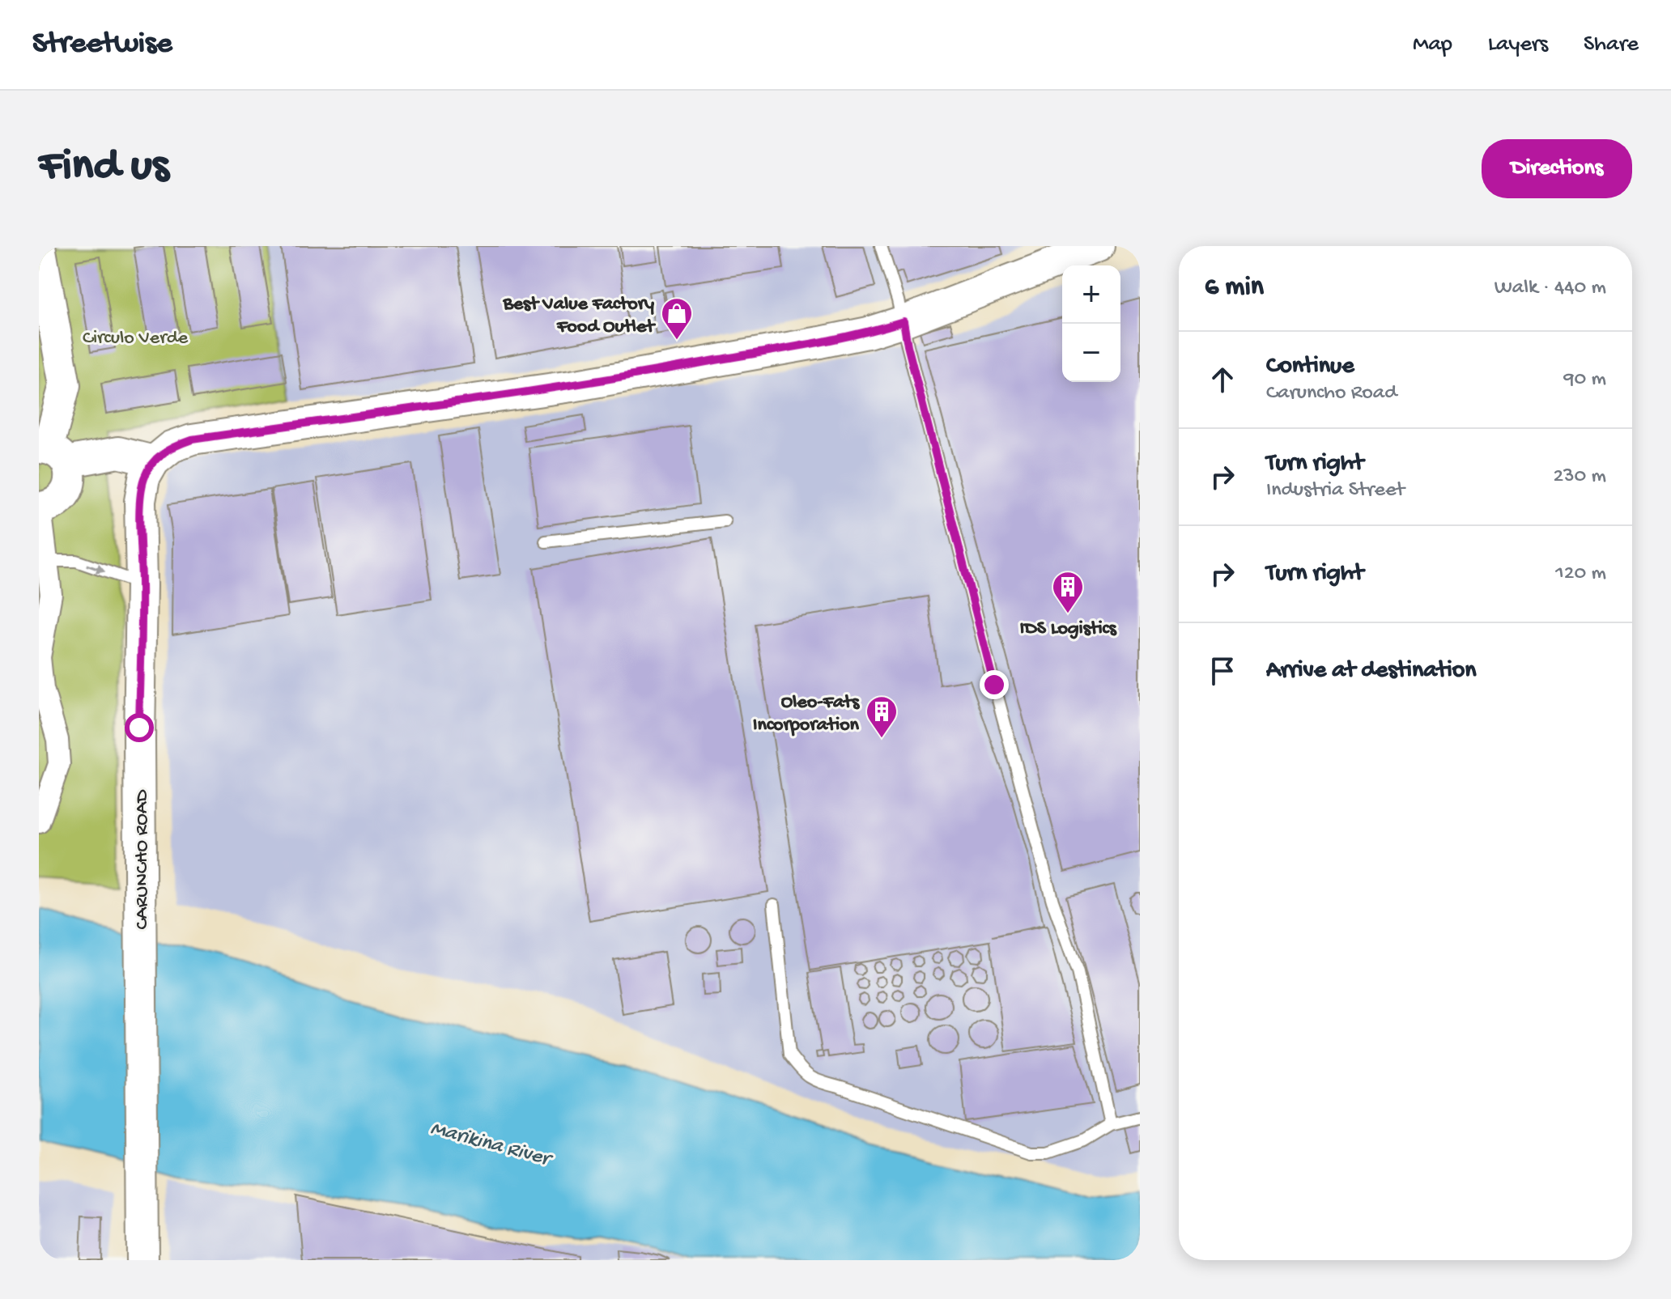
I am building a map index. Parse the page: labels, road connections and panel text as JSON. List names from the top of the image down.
{
  "streets": {
    "street": ["CARUNCHO ROAD"]
  },
  "water": ["Marikina River"],
  "parks": ["Circulo Verde"],
  "places": {
    "shop": ["Best Value Factory Food Outlet"],
    "building": ["IDS Logistics", "Oleo-Fats Incorporation"]
  },
  "page": {
    "header": "Streetwise",
    "nav": ["Map", "Layers", "Share"],
    "buttons": "Directions",
    "title": "Find us",
    "heading": ["6 min", "Walk · 440 m"],
    "map_buttons": ["+", "−"],
    "list": [
      ["Continue", "Caruncho Road", "90 m"],
      ["Turn right", "Industria Street", "230 m"],
      ["Turn right", "120 m"],
      "Arrive at destination"
    ]
  }
}
